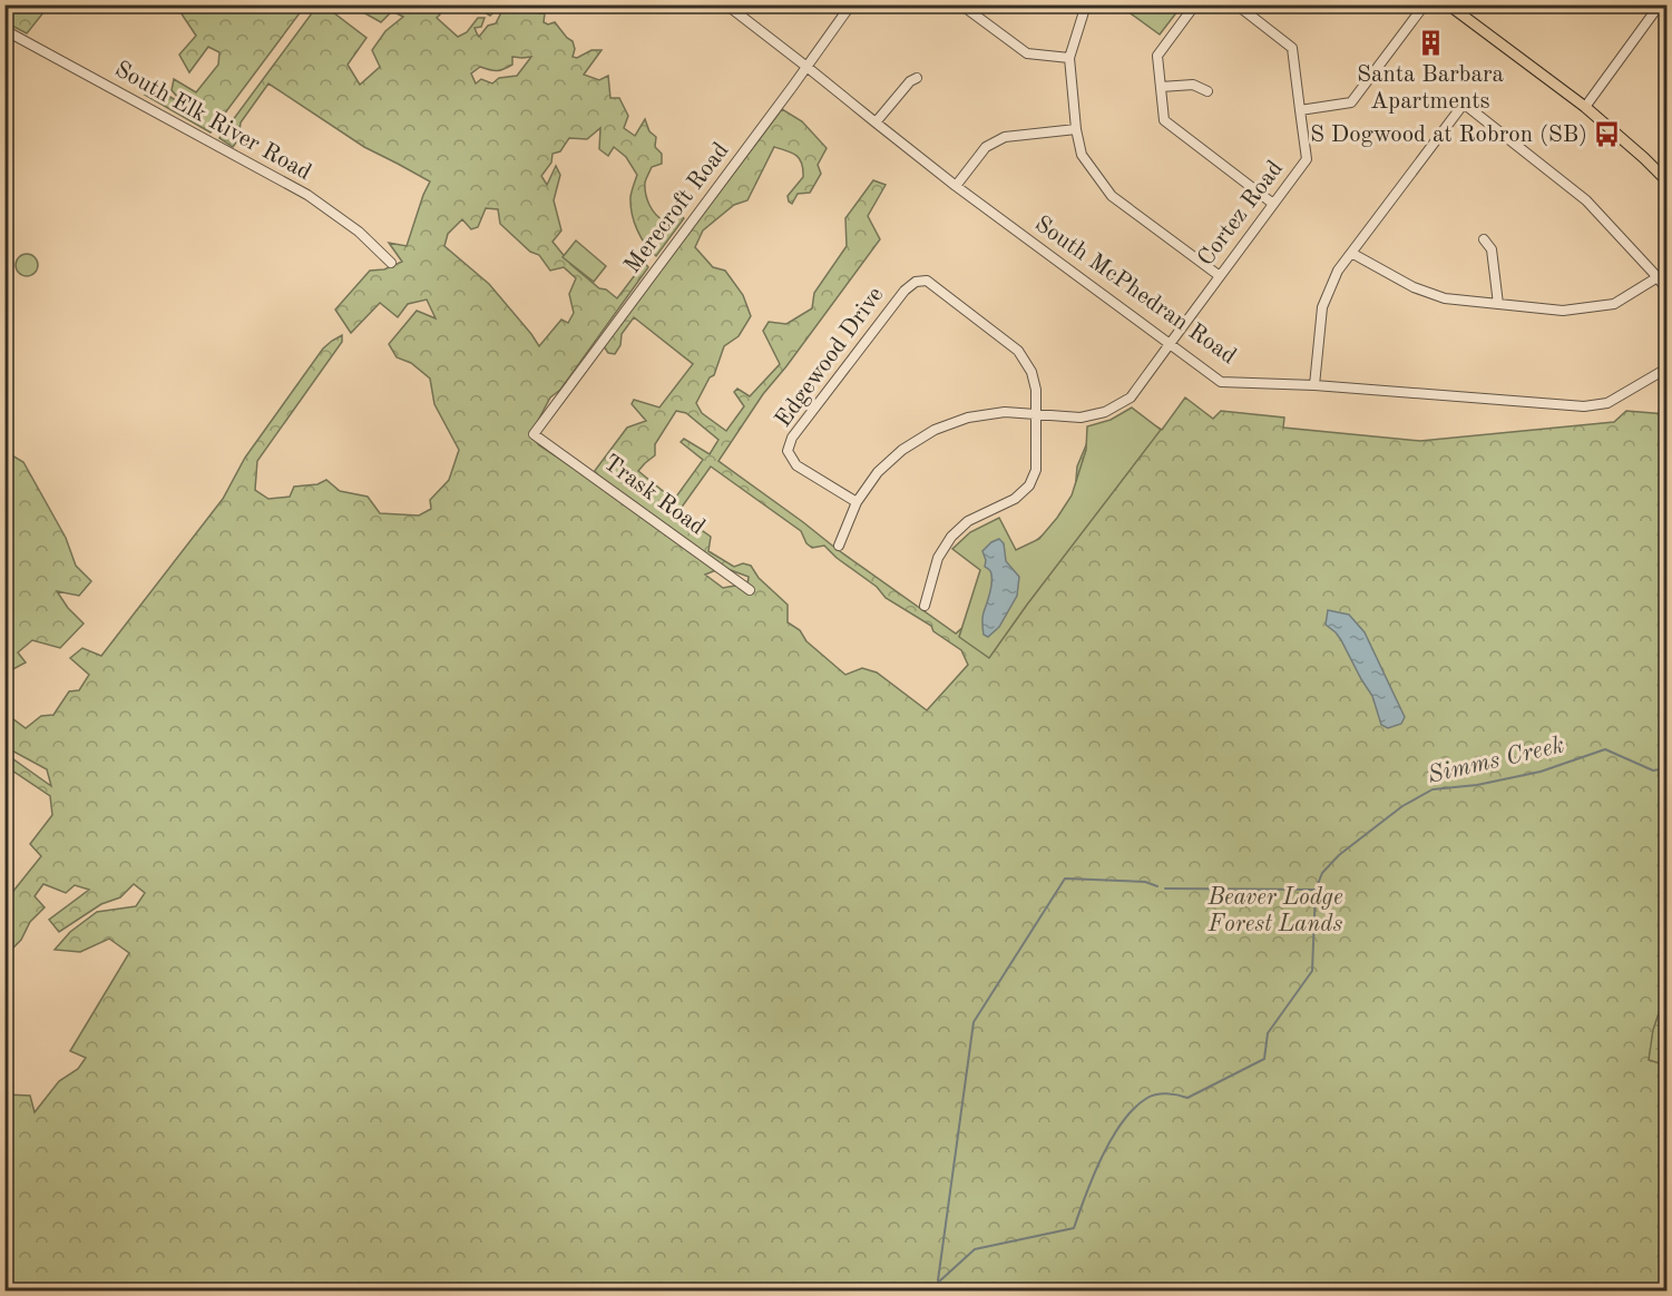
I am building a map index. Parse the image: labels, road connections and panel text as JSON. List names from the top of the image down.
{
  "streets": {
    "street": [
      "South Elk River Road",
      "Merecroft Road",
      "Cortez Road",
      "South McPhedran Road",
      "Edgewood Drive",
      "Trask Road"
    ]
  },
  "crossings": [
    ["Merecroft Road", "South McPhedran Road"],
    ["Merecroft Road", "Trask Road"],
    ["Cortez Road", "South McPhedran Road"],
    ["Cortez Road", "Edgewood Drive"]
  ],
  "water": ["Simms Creek"],
  "parks": ["Beaver Lodge Forest Lands"],
  "places": {
    "building": ["Santa Barbara Apartments"],
    "bus stop": ["S Dogwood at Robron (SB)"]
  }
}
